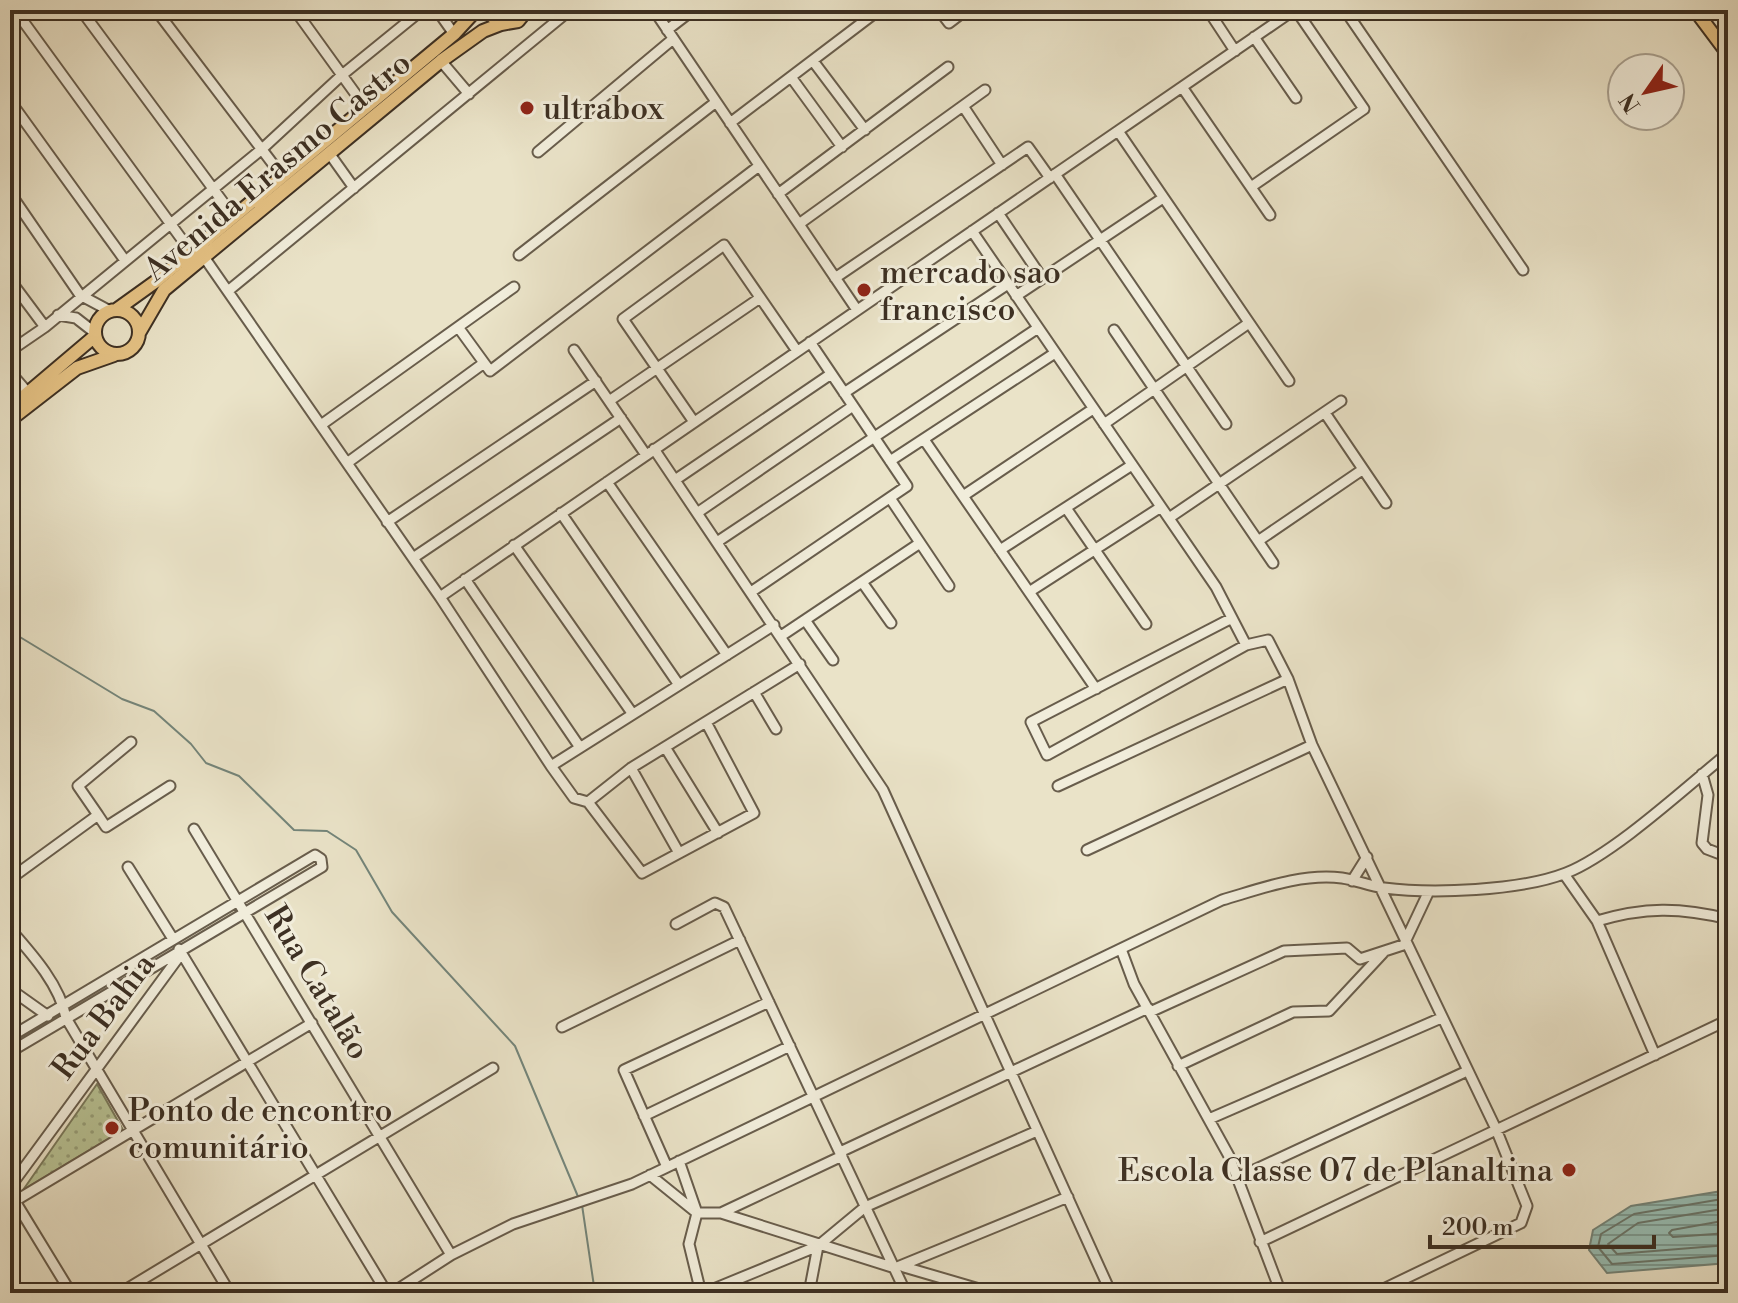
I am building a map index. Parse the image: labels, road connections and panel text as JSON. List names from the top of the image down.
{
  "streets": {
    "main road": ["Avenida Erasmo Castro"],
    "street": ["Rua Catalão", "Rua Bahia"]
  },
  "places": [
    "ultrabox",
    "mercado sao francisco",
    "Ponto de encontro comunitário",
    "Escola Classe 07 de Planaltina"
  ],
  "scale_bar": "200 m",
  "north": "bottom left"
}
